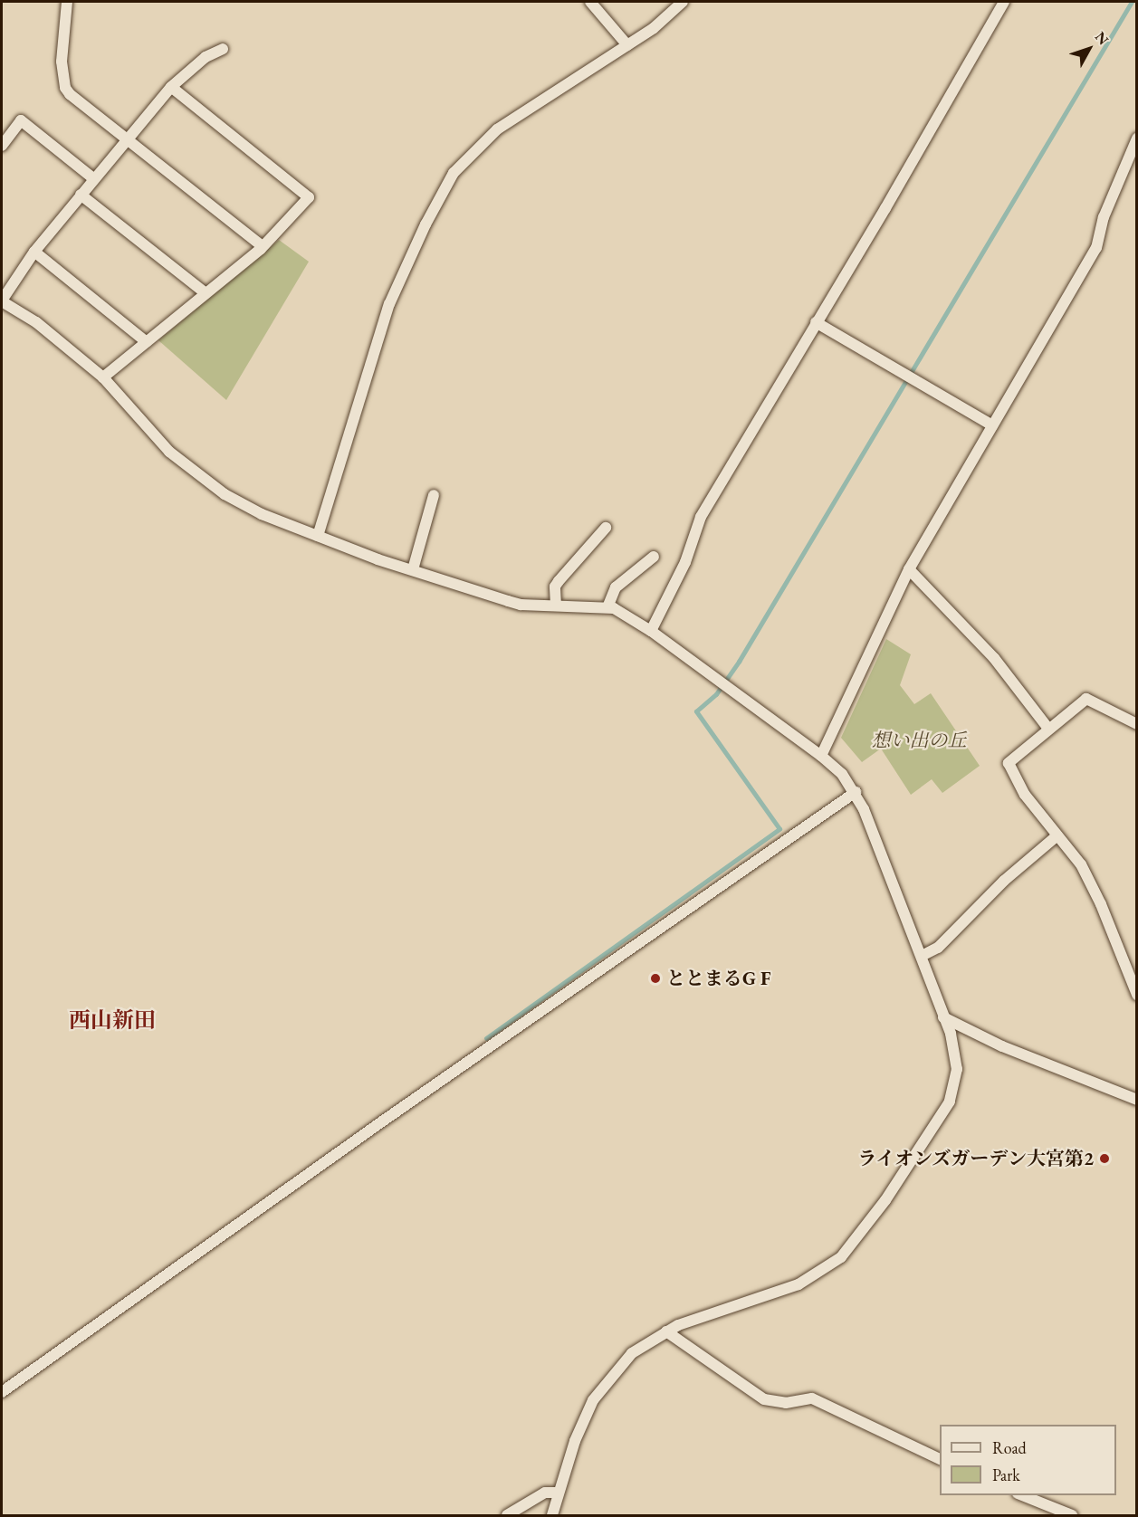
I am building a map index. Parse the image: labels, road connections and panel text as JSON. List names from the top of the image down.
{
  "districts": ["西山新田"],
  "parks": ["想い出の丘"],
  "places": ["ととまるG F", "ライオンズガーデン大宮第2"],
  "legend": ["Road", "Park"],
  "north": "top right"
}
